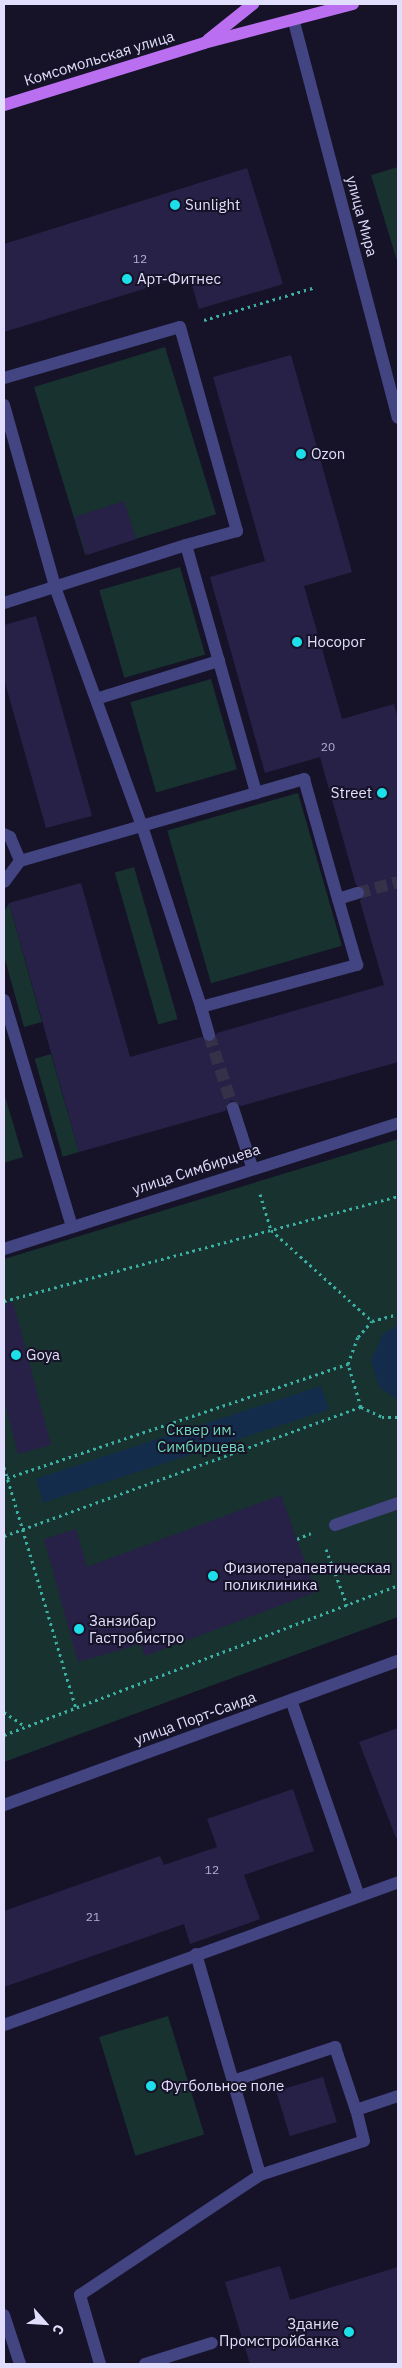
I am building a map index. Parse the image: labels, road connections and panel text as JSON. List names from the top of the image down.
{
  "streets": {
    "main road": ["Комсомольская улица"],
    "street": ["улица Мира", "улица Симбирцева", "улица Порт-Саида"]
  },
  "crossings": [
    ["Комсомольская улица", "улица Мира"]
  ],
  "parks": ["Сквер им. Симбирцева"],
  "places": [
    "Sunlight",
    "Арт-Фитнес",
    "Ozon",
    "Носорог",
    "Street",
    "Goya",
    "Физиотерапевтическая поликлиника",
    "Занзибар Гастробистро",
    "Футбольное поле",
    "Здание Промстройбанка"
  ],
  "house_numbers": [
    "12",
    "20",
    "12",
    "21"
  ],
  "north": "bottom right"
}
